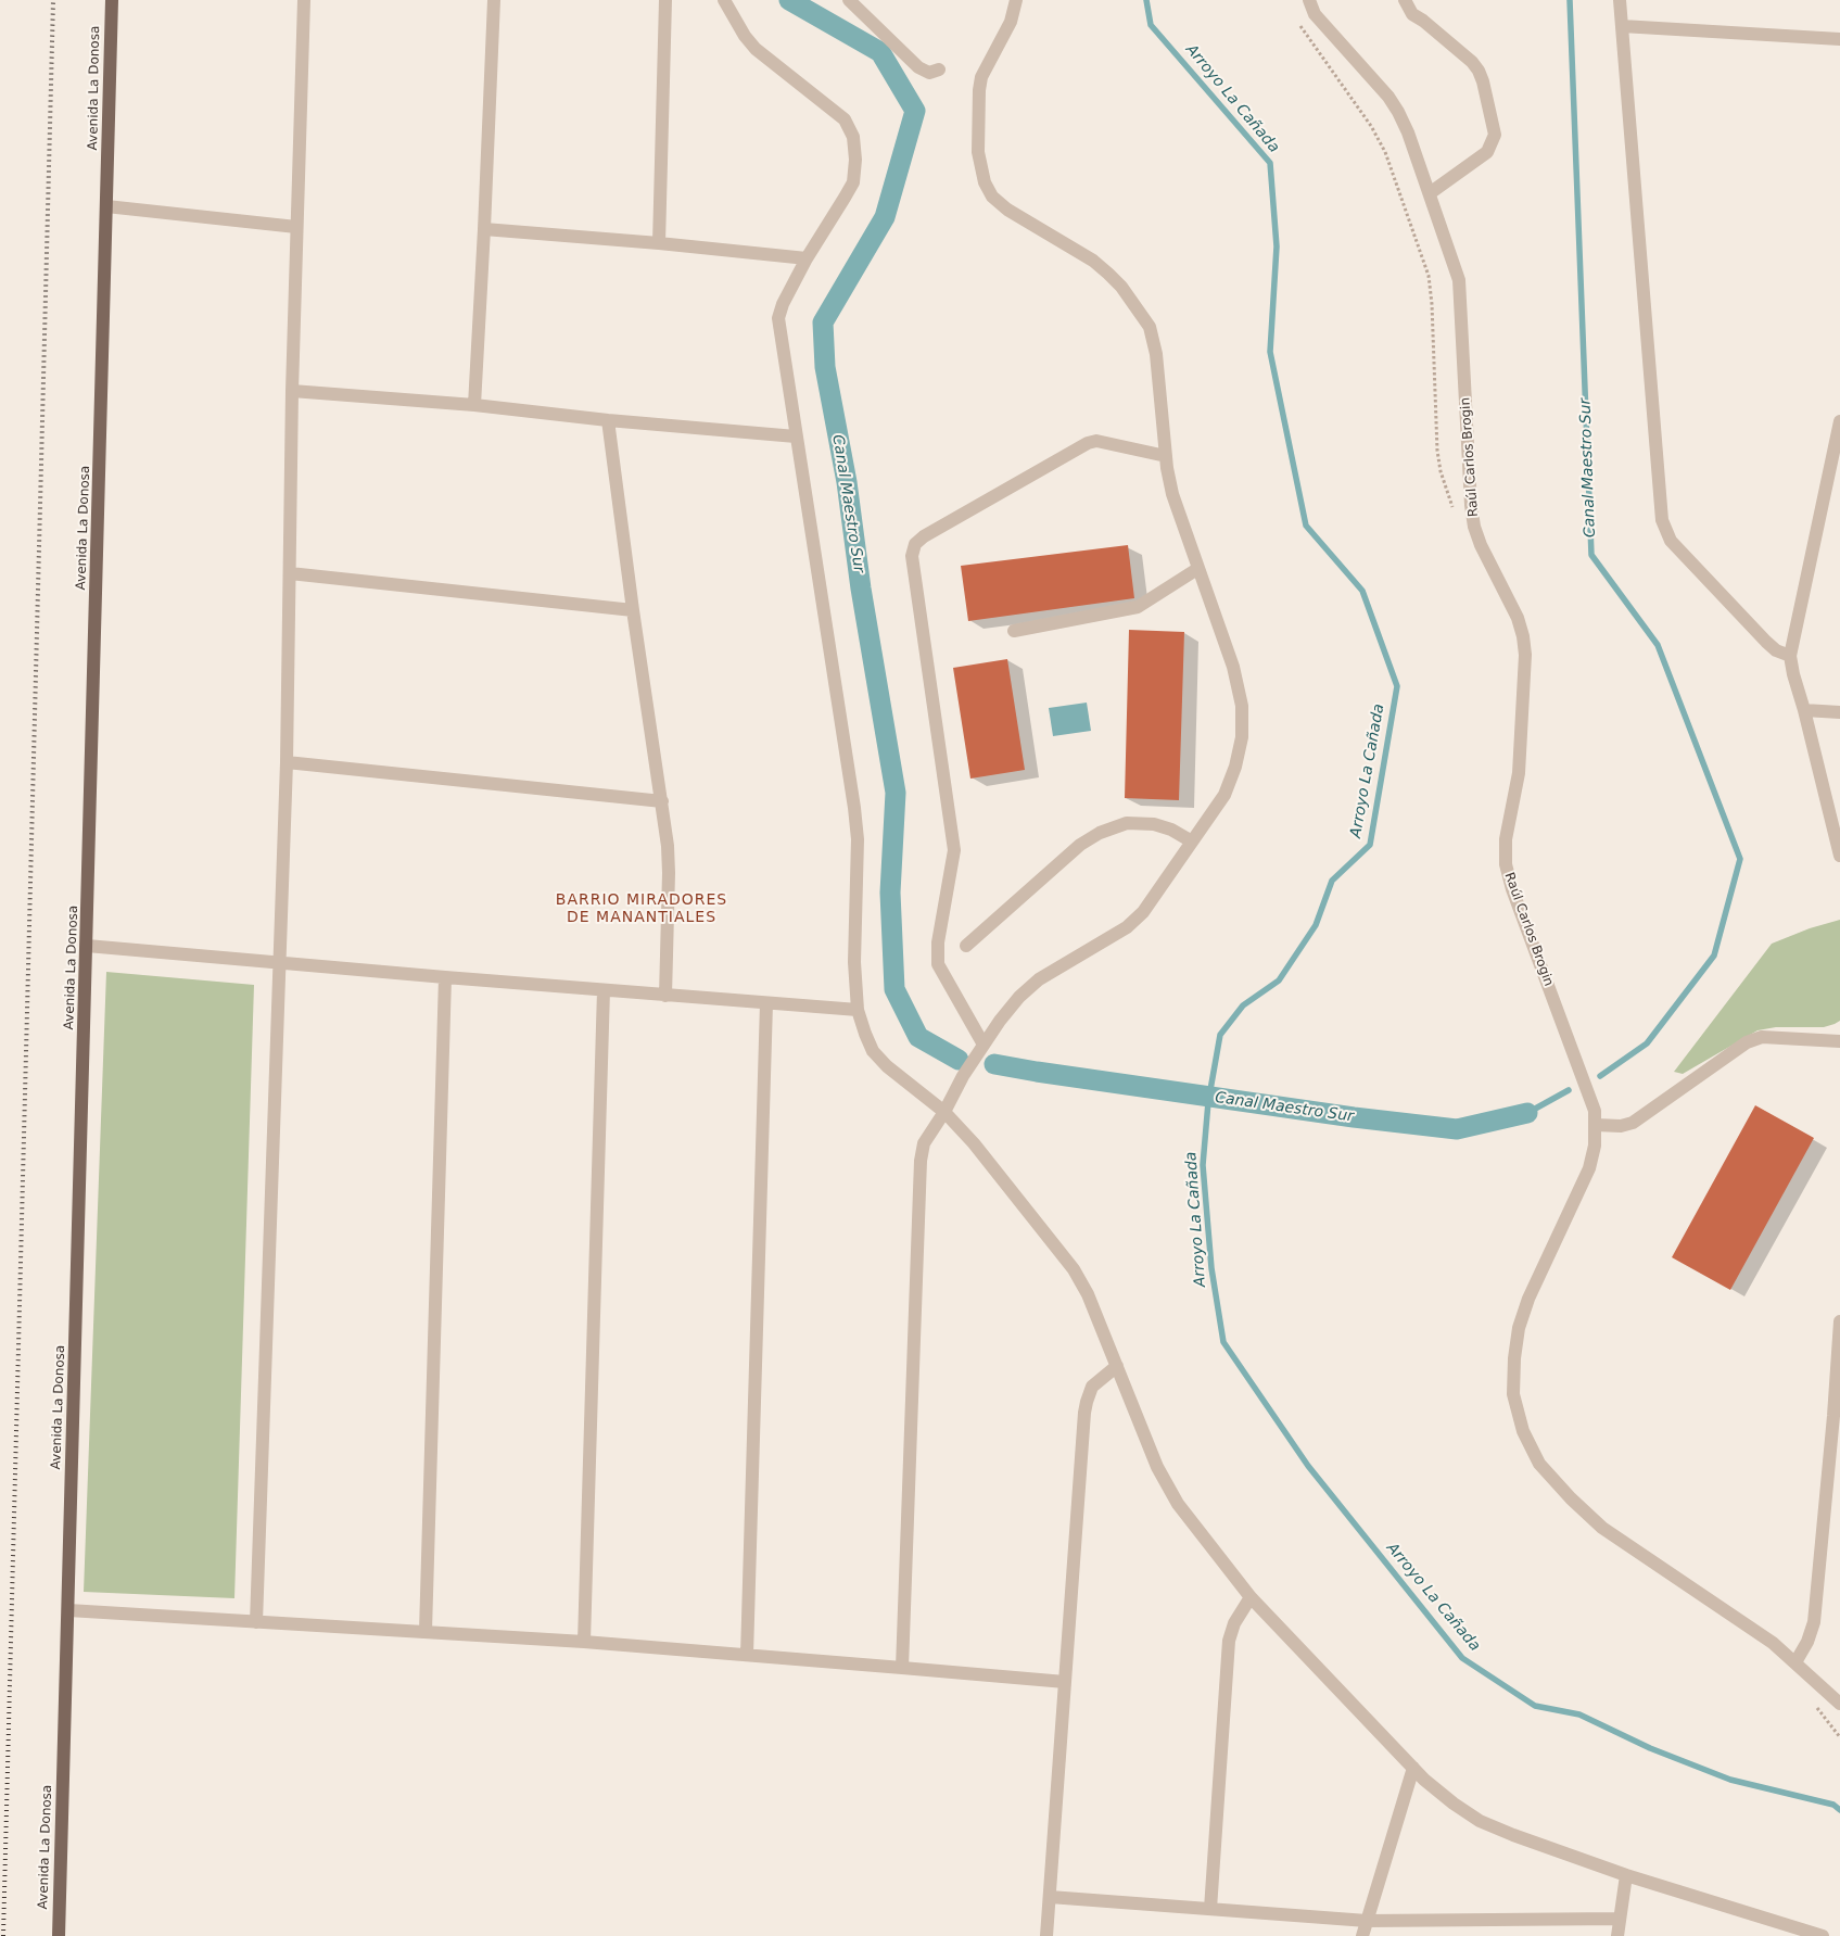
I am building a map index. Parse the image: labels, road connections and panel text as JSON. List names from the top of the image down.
{
  "streets": {
    "main road": ["Avenida La Donosa"],
    "street": ["Raúl Carlos Brogin"]
  },
  "districts": ["BARRIO MIRADORES DE MANANTIALES"],
  "water": ["Arroyo La Cañada", "Canal Maestro Sur"]
}
